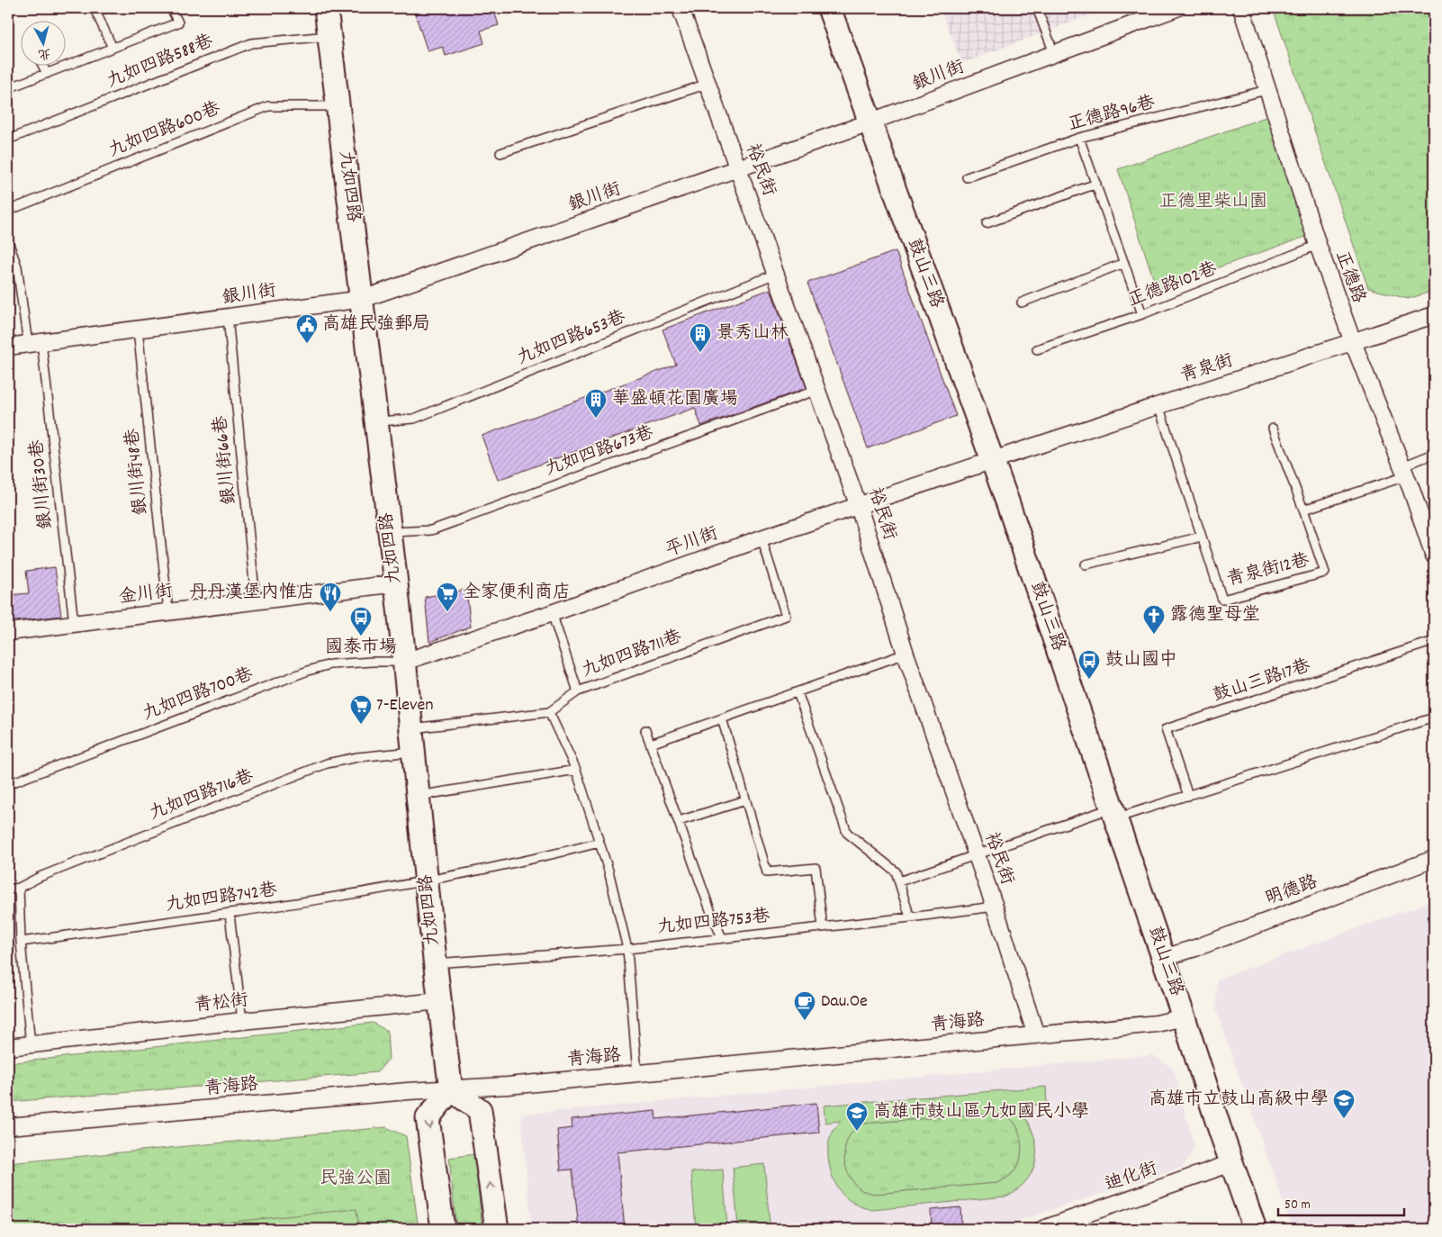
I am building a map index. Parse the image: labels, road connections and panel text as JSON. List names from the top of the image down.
{
  "streets": {
    "street": [
      "銀川街",
      "裕民街",
      "九如四路",
      "鼓山三路",
      "正德路",
      "青泉街",
      "平川街",
      "金川街",
      "明德路",
      "青松街",
      "青海路",
      "迪化街"
    ],
    "lane": [
      "九如四路588巷",
      "正德路96巷",
      "九如四路600巷",
      "正德路102巷",
      "九如四路653巷",
      "九如四路673巷",
      "銀川街66巷",
      "銀川街48巷",
      "銀川街30巷",
      "青泉街12巷",
      "九如四路711巷",
      "鼓山三路17巷",
      "九如四路700巷",
      "九如四路716巷",
      "九如四路742巷",
      "九如四路753巷"
    ]
  },
  "crossings": [
    ["九如四路588巷", "九如四路"],
    ["銀川街", "裕民街"],
    ["銀川街", "九如四路"],
    ["銀川街", "鼓山三路"],
    ["銀川街", "銀川街66巷"],
    ["銀川街", "銀川街48巷"],
    ["銀川街", "銀川街30巷"],
    ["正德路96巷", "正德路"],
    ["九如四路600巷", "九如四路"],
    ["裕民街", "九如四路653巷"],
    ["裕民街", "九如四路673巷"],
    ["裕民街", "平川街"],
    ["裕民街", "九如四路753巷"],
    ["裕民街", "青海路"],
    ["九如四路", "九如四路653巷"],
    ["九如四路", "九如四路673巷"],
    ["九如四路", "平川街"],
    ["九如四路", "金川街"],
    ["九如四路", "九如四路711巷"],
    ["九如四路", "九如四路700巷"],
    ["九如四路", "九如四路716巷"],
    ["九如四路", "九如四路742巷"],
    ["九如四路", "九如四路753巷"],
    ["九如四路", "青松街"],
    ["九如四路", "青海路"],
    ["鼓山三路", "青泉街"],
    ["鼓山三路", "平川街"],
    ["鼓山三路", "明德路"],
    ["鼓山三路", "青海路"],
    ["鼓山三路", "迪化街"],
    ["正德路", "正德路102巷"],
    ["正德路", "青泉街"],
    ["青泉街", "平川街"],
    ["青泉街", "青泉街12巷"],
    ["銀川街66巷", "金川街"],
    ["銀川街48巷", "金川街"],
    ["銀川街30巷", "金川街"],
    ["平川街", "九如四路711巷"],
    ["平川街", "九如四路700巷"]
  ],
  "parks": ["正德里柴山園", "民強公園"],
  "places": {
    "public building": ["高雄民強郵局"],
    "building": ["景秀山林", "華盛頓花園廣場"],
    "restaurant": ["丹丹漢堡內惟店"],
    "supermarket": ["全家便利商店", "7-Eleven"],
    "church": ["露德聖母堂"],
    "bus stop": ["國泰市場", "鼓山國中"],
    "cafe": ["Dau.Oe"],
    "school or university": ["高雄市立鼓山高級中學", "高雄市鼓山區九如國民小學"]
  },
  "scale_bar": "50 m",
  "north": "bottom"
}
